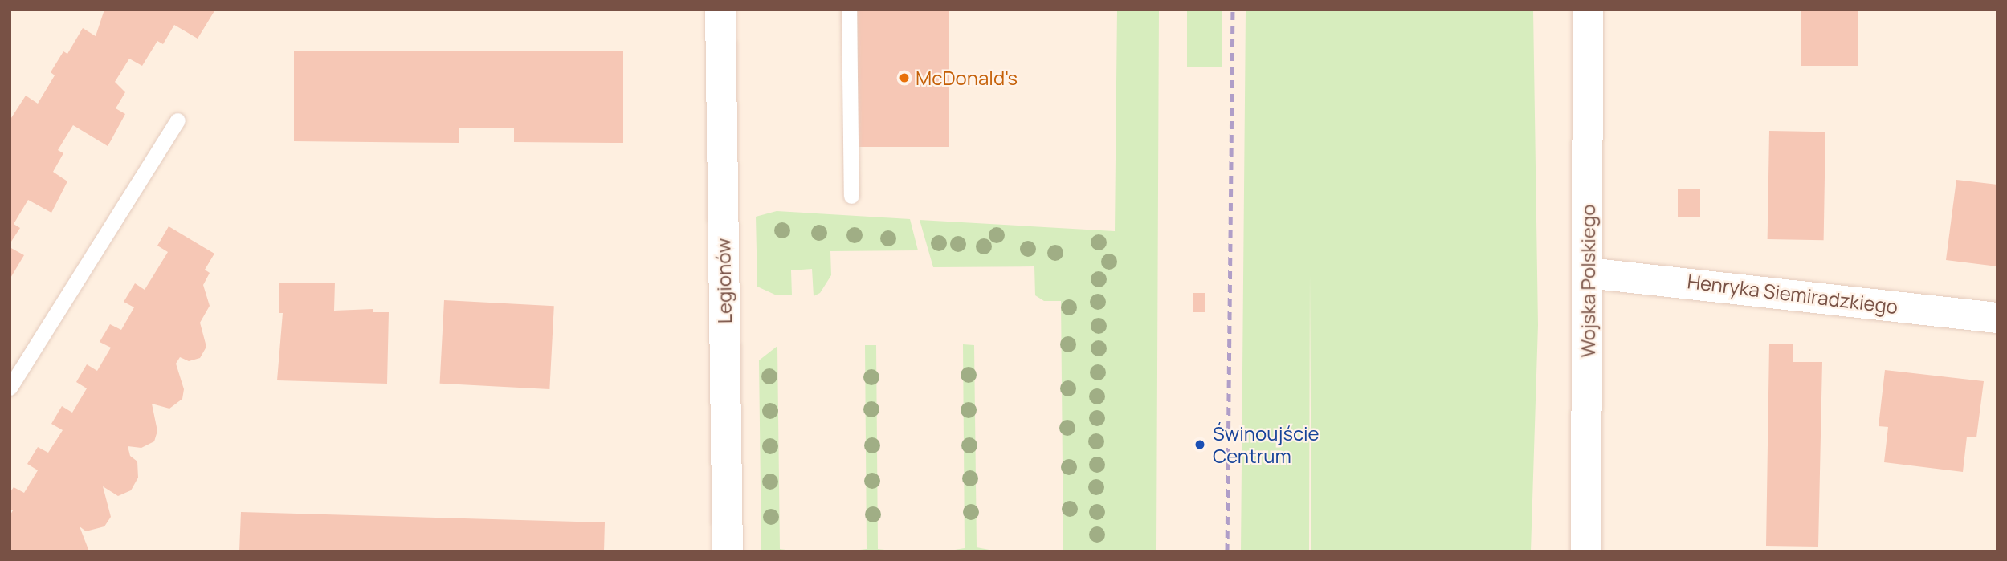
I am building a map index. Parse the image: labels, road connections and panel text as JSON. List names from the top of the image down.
{
  "streets": {
    "street": ["Legionów", "Wojska Polskiego", "Henryka Siemiradzkiego"]
  },
  "crossings": [
    ["Wojska Polskiego", "Henryka Siemiradzkiego"]
  ],
  "places": ["McDonald's", "Świnoujście Centrum"]
}
